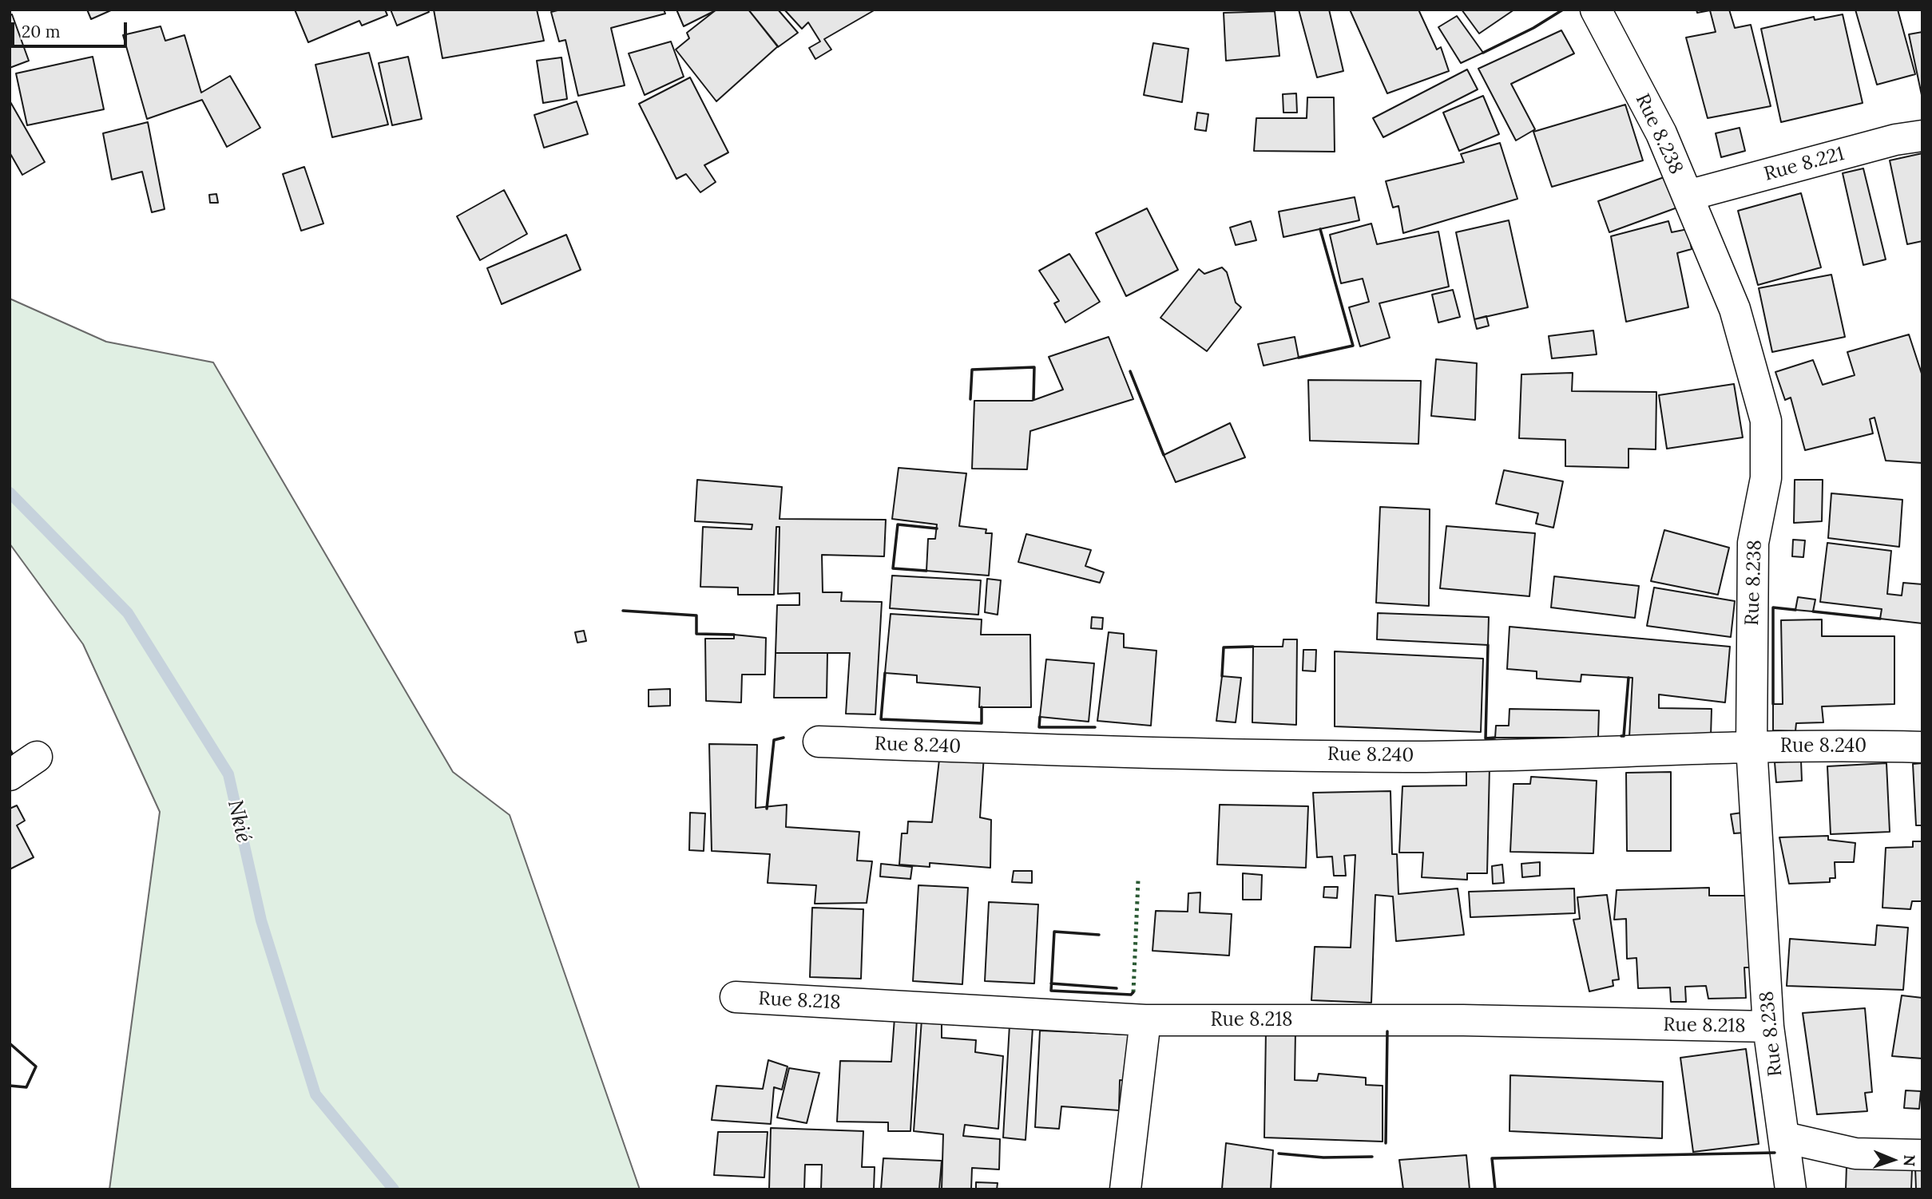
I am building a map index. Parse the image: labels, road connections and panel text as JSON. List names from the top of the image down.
{
  "streets": {
    "street": [
      "Rue 8.238",
      "Rue 8.221",
      "Rue 8.240",
      "Rue 8.218"
    ]
  },
  "crossings": [
    ["Rue 8.238", "Rue 8.221"],
    ["Rue 8.238", "Rue 8.240"],
    ["Rue 8.238", "Rue 8.218"]
  ],
  "water": ["Nkié"],
  "scale_bar": "20 m",
  "north": "right"
}
